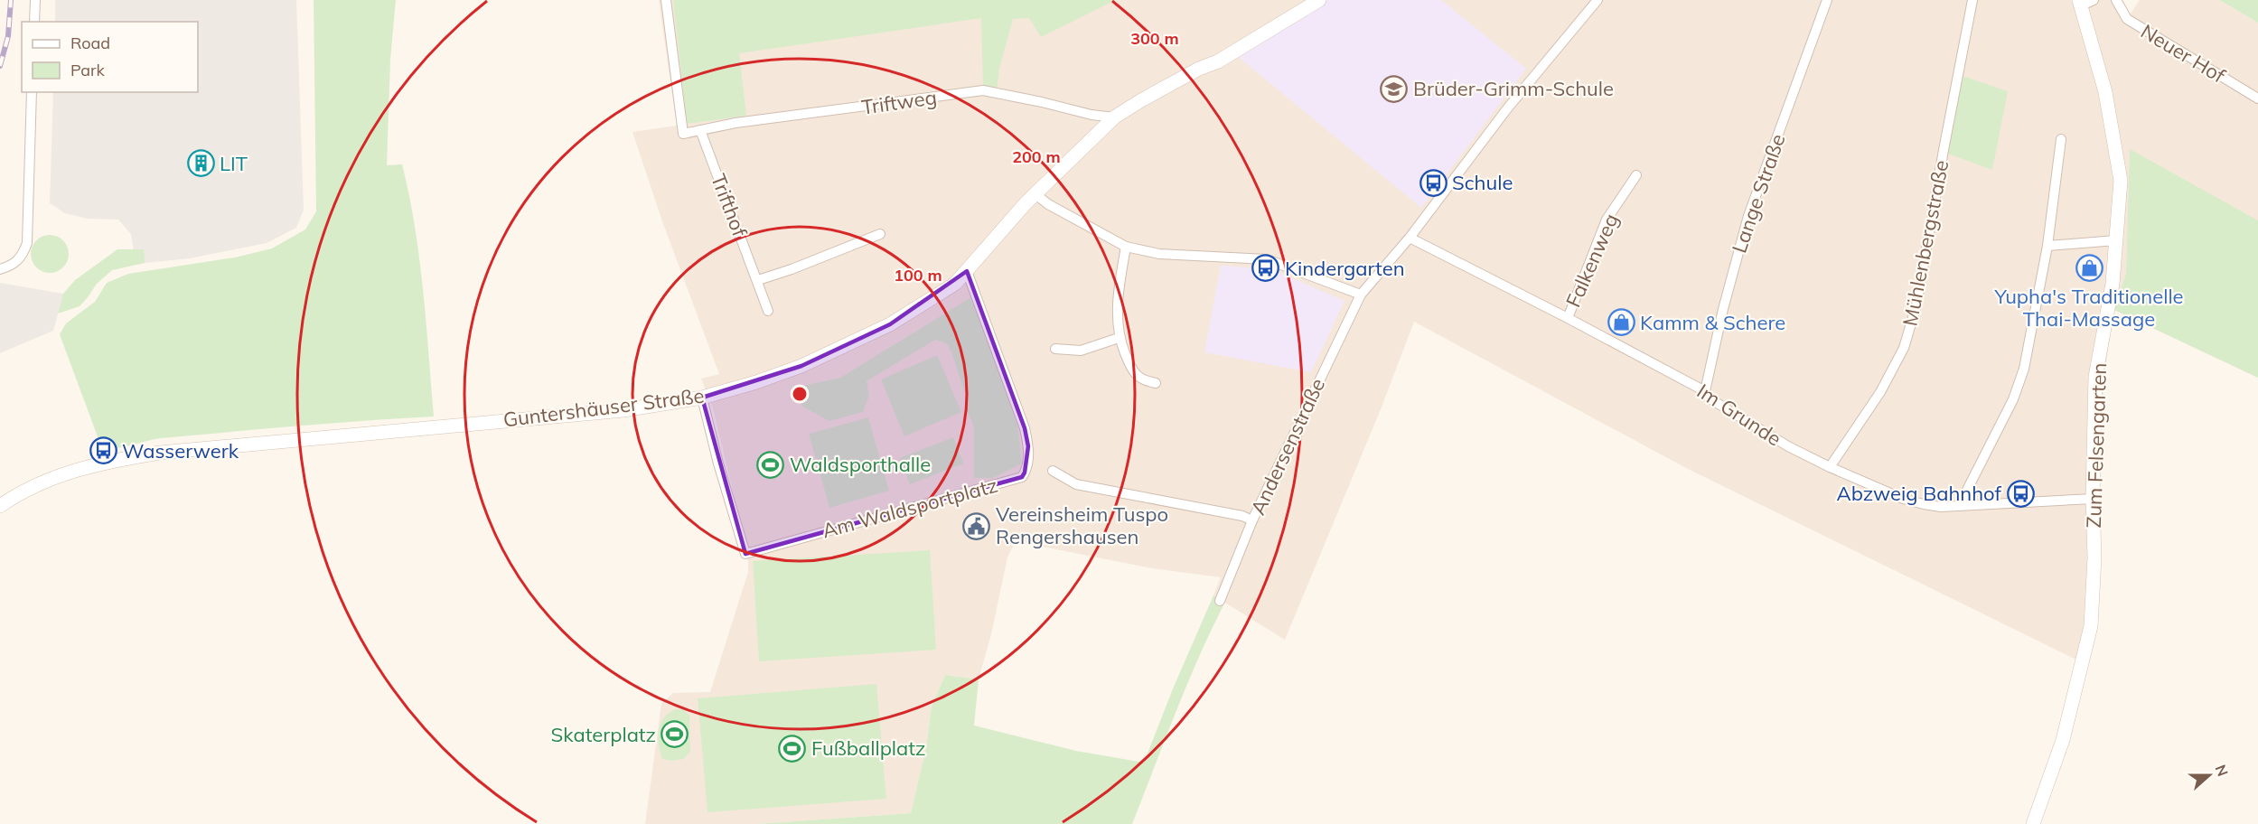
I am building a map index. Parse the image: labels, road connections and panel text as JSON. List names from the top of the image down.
{
  "streets": {
    "street": [
      "Neuer Hof",
      "Triftweg",
      "Lange Straße",
      "Trifthof",
      "Mühlenbergstraße",
      "Falkenweg",
      "Guntershäuser Straße",
      "Im Grunde",
      "Zum Felsengarten",
      "Andersenstraße",
      "Am Waldsportplatz"
    ]
  },
  "crossings": [
    ["Triftweg", "Trifthof"],
    ["Triftweg", "Guntershäuser Straße"],
    ["Lange Straße", "Im Grunde"],
    ["Mühlenbergstraße", "Im Grunde"],
    ["Falkenweg", "Im Grunde"],
    ["Guntershäuser Straße", "Am Waldsportplatz"],
    ["Im Grunde", "Zum Felsengarten"],
    ["Im Grunde", "Andersenstraße"]
  ],
  "places": {
    "school or university": ["Brüder-Grimm-Schule"],
    "building": ["LIT"],
    "bus stop": [
      "Schule",
      "Kindergarten",
      "Wasserwerk",
      "Abzweig Bahnhof"
    ],
    "shop": ["Yupha's Traditionelle Thai-Massage", "Kamm & Schere"],
    "sports": ["Waldsporthalle", "Skaterplatz", "Fußballplatz"],
    "public building": ["Vereinsheim Tuspo Rengershausen"]
  },
  "legend": ["Road", "Park"],
  "north": "right",
  "rings": ["300 m", "200 m", "100 m"]
}
